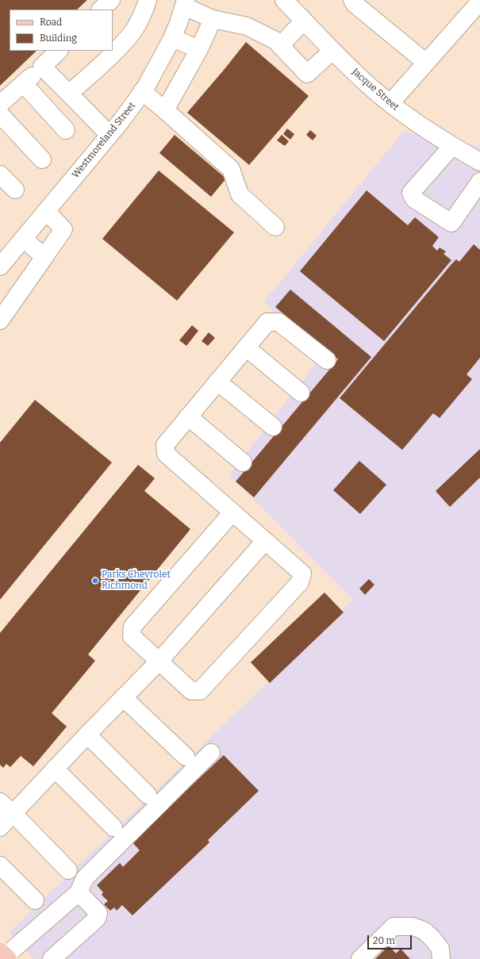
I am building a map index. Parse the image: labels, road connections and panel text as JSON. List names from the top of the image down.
{
  "streets": {
    "street": ["Jacque Street", "Westmoreland Street"]
  },
  "places": ["Parks Chevrolet Richmond"],
  "legend": ["Road", "Building"],
  "scale_bar": "20 m"
}
